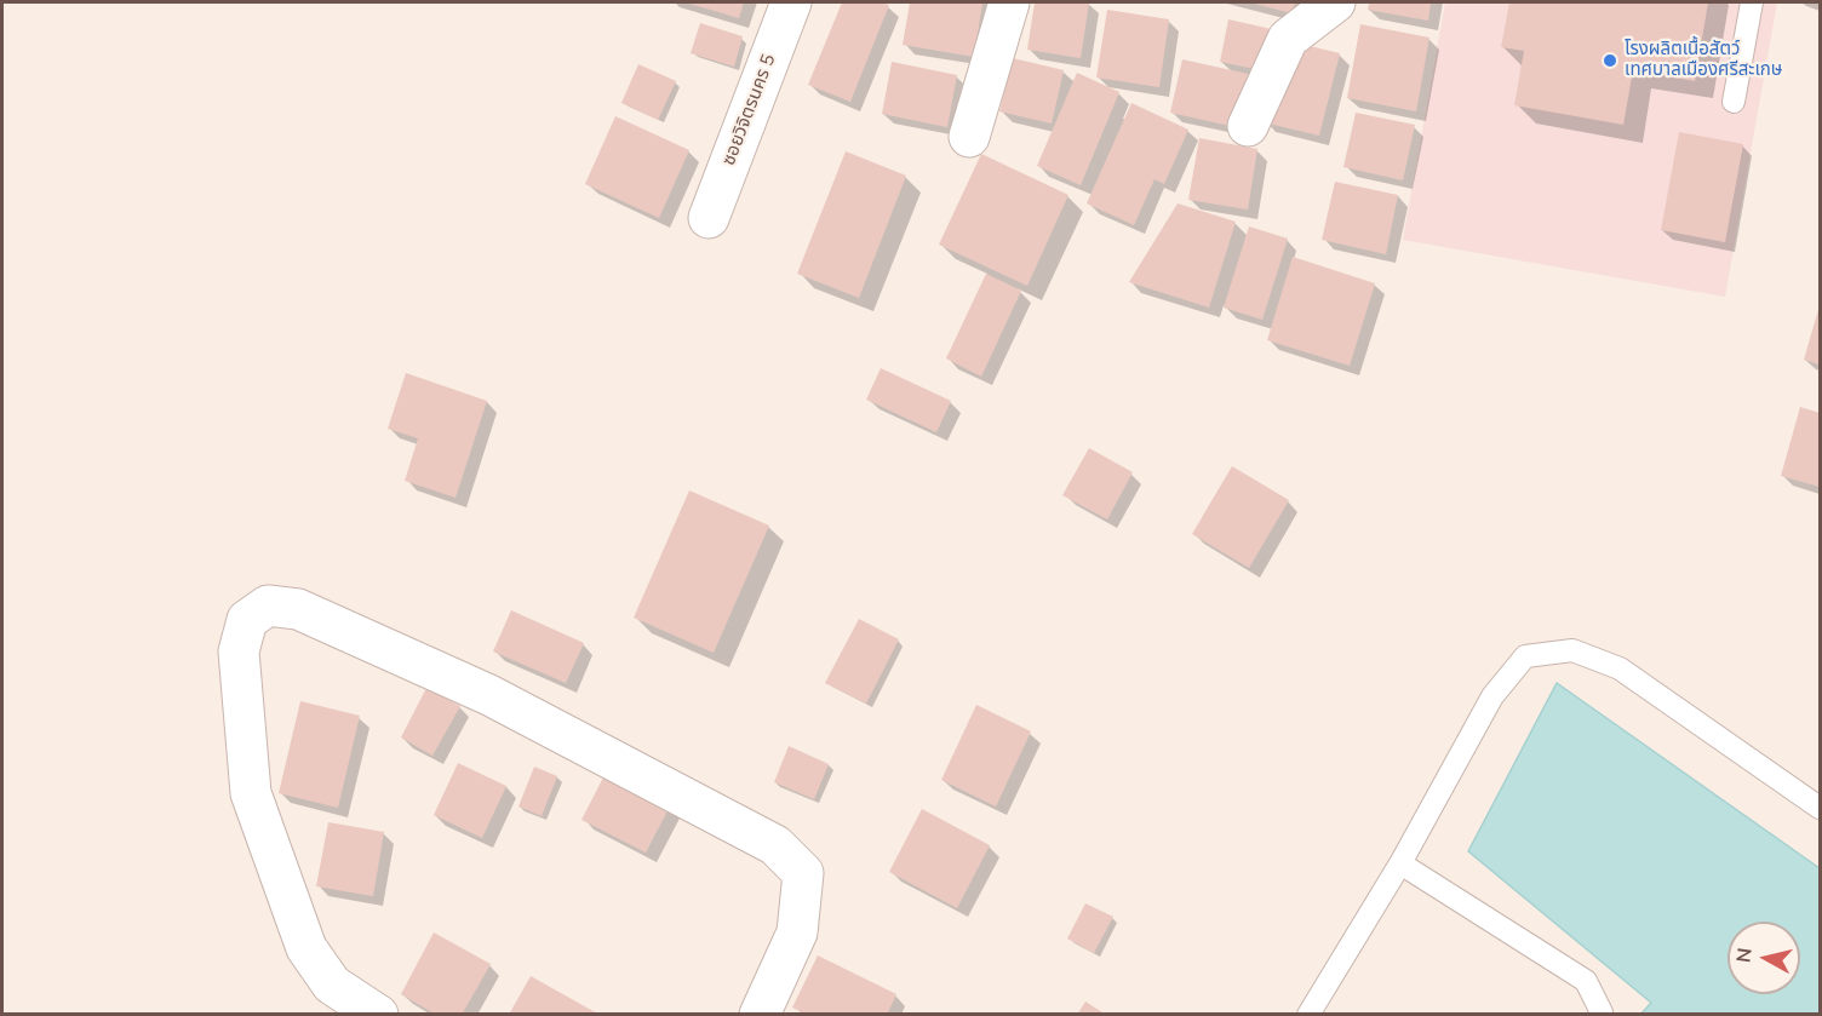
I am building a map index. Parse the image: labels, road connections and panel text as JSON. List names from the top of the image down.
{
  "streets": {
    "street": ["ซอยวิจิตรนคร 5"]
  },
  "places": ["โรงผลิตเนื้อสัตว์ เทศบาลเมืองศรีสะเกษ"],
  "north": "left"
}
